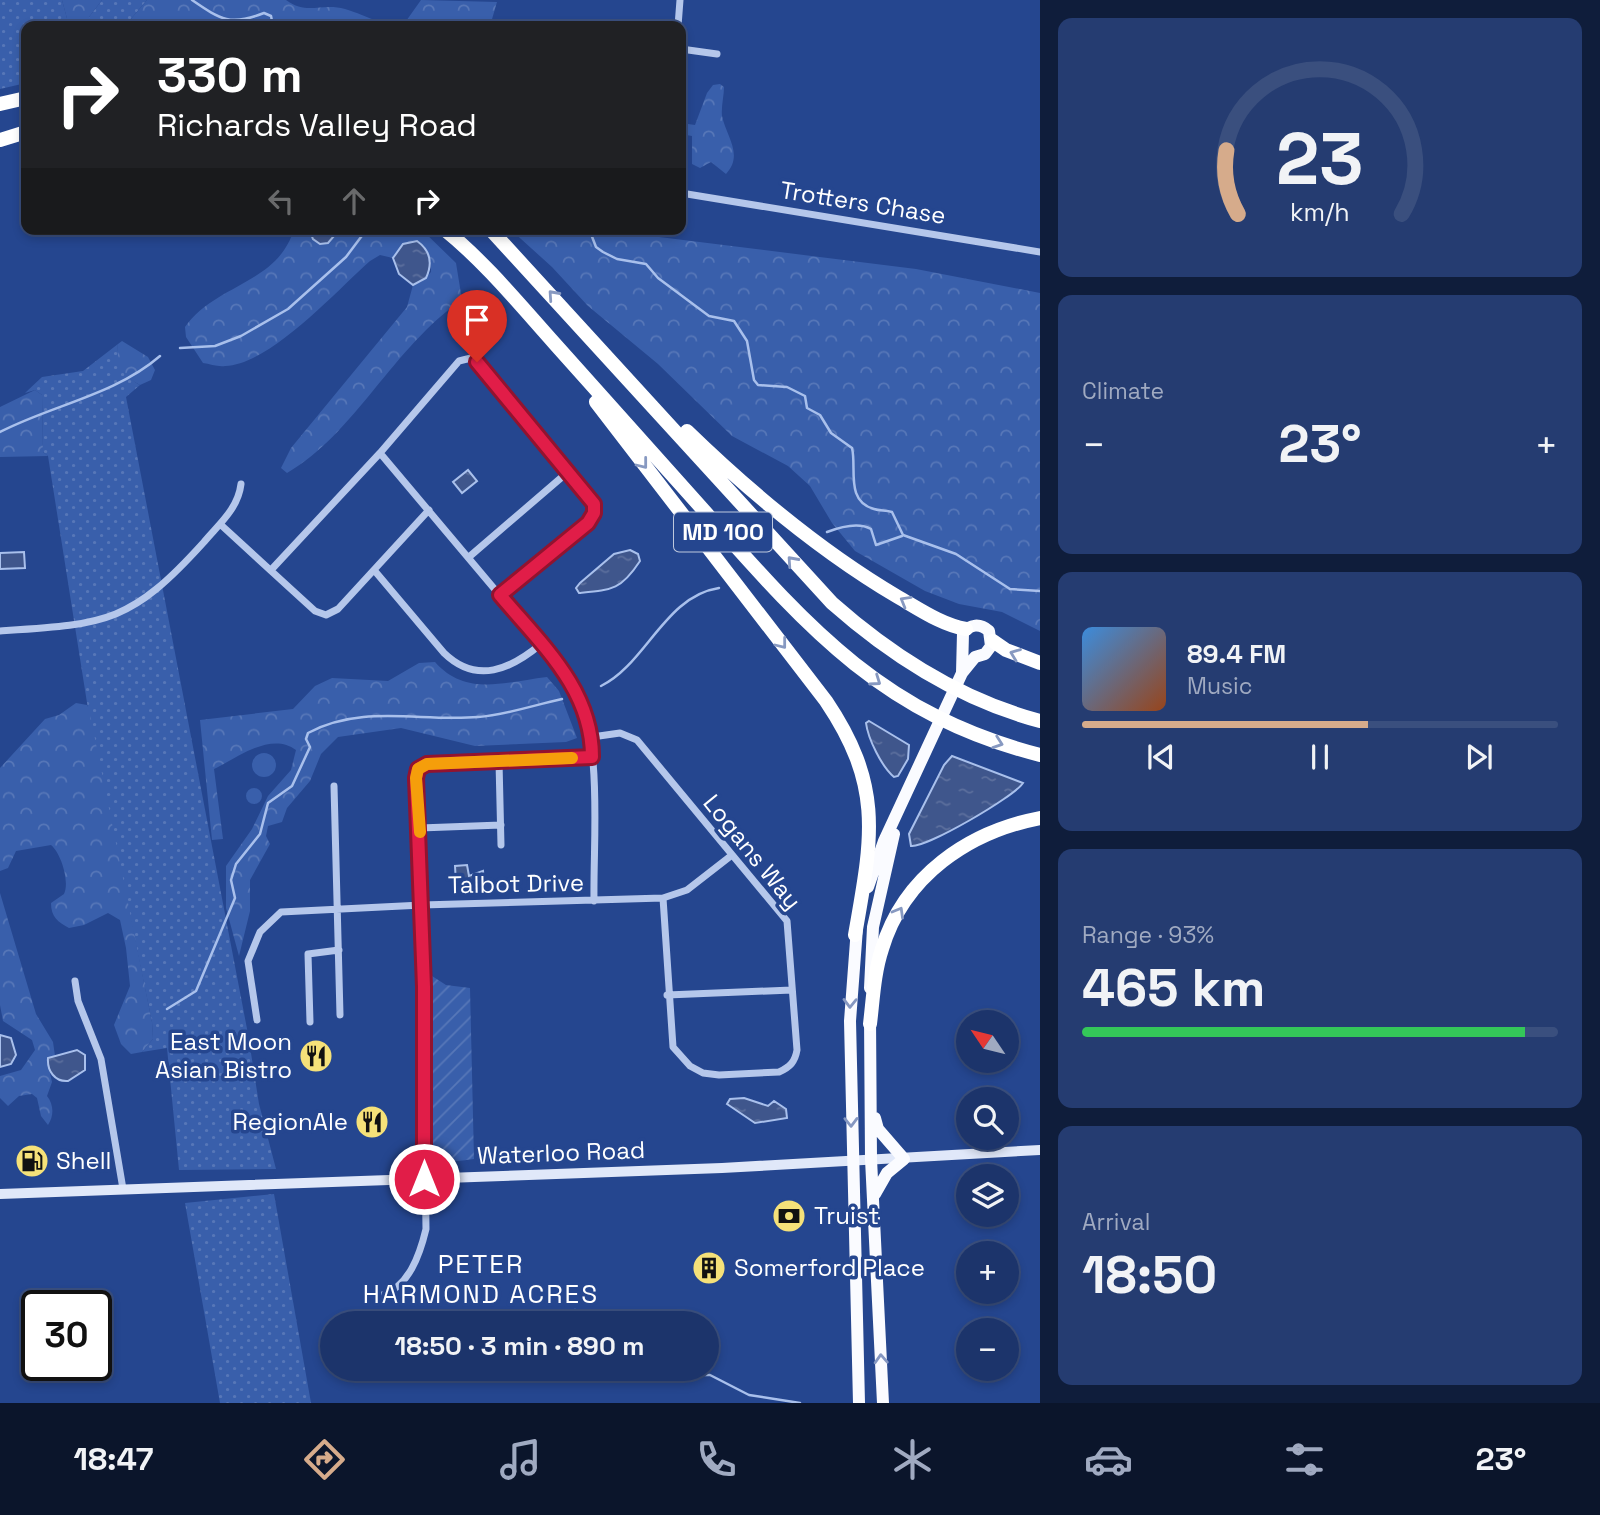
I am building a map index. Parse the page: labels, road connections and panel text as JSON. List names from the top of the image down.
{
  "streets": {
    "highway": ["MD 100"],
    "main road": ["Waterloo Road"],
    "street": ["Trotters Chase", "Logans Way", "Talbot Drive"]
  },
  "crossings": [
    ["Logans Way", "Talbot Drive"]
  ],
  "districts": ["PETER HARMOND ACRES"],
  "places": {
    "restaurant": ["East Moon Asian Bistro", "RegionAle"],
    "fuel station": ["Shell"],
    "bank": ["Truist"],
    "building": ["Somerford Place"]
  },
  "north": "top left",
  "page": {
    "turn": ["330 m", "Richards Valley Road"],
    "tile": [
      "Climate",
      ["Range · 93%", "465 km"],
      ["Arrival", "18:50"]
    ],
    "heat": ["−", "23°", "+"],
    "song": ["89.4 FM", "Music"],
    "map_buttons": ["+", "−"],
    "limit": "30",
    "trip": "18:50 · 3 min · 890 m",
    "tabs": ["18:47", "23°"],
    "gauge": ["23", "km/h"]
  }
}
